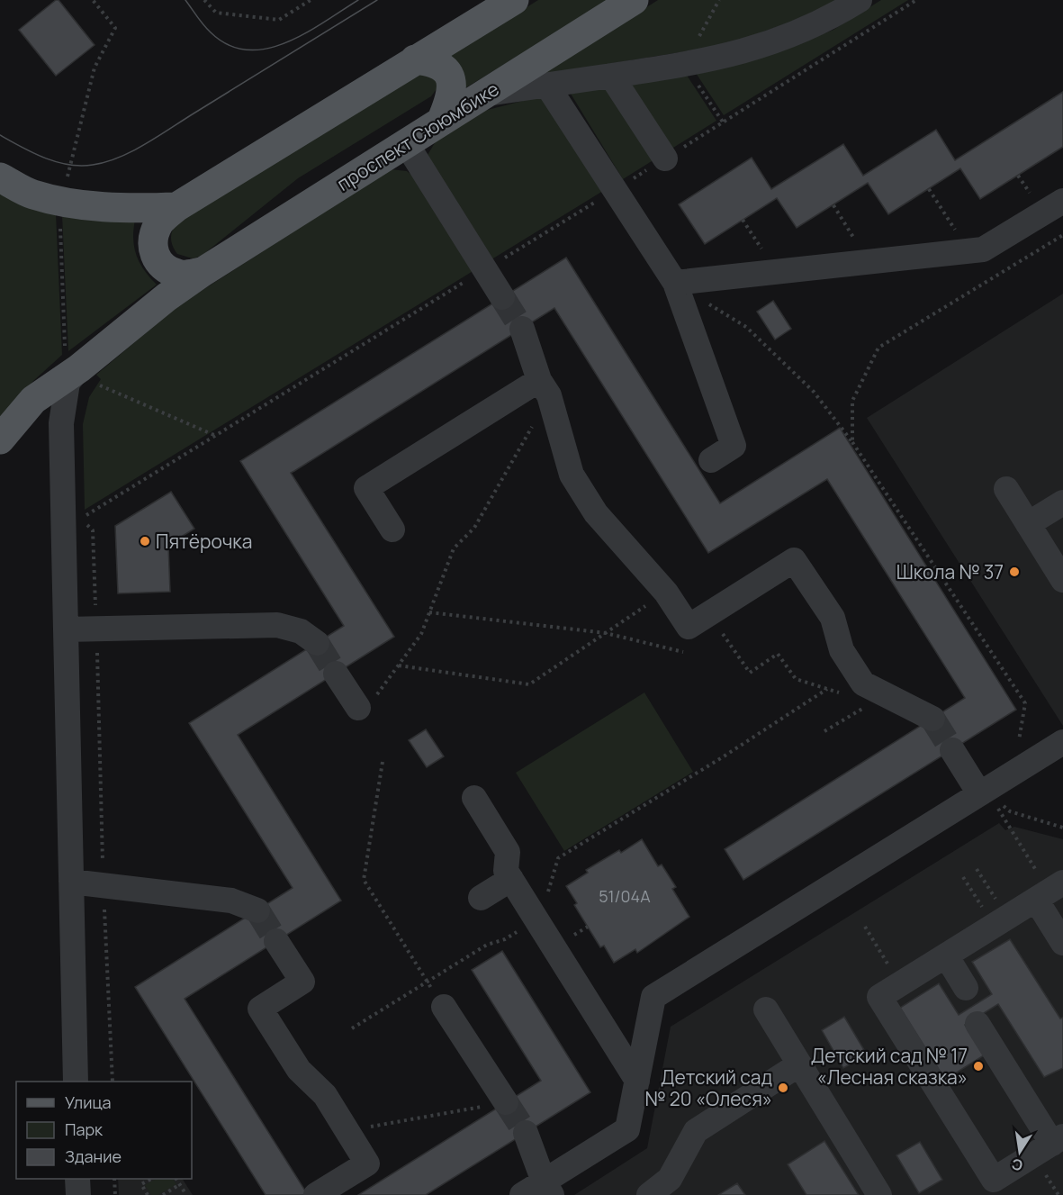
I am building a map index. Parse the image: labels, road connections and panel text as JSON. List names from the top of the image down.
{
  "streets": {
    "main road": ["проспект Сююмбике"]
  },
  "places": [
    "Пятёрочка",
    "Школа № 37",
    "Детский сад № 17 «Лесная сказка»",
    "Детский сад № 20 «Олеся»"
  ],
  "house_numbers": ["51/04А"],
  "legend": ["Улица", "Парк", "Здание"],
  "north": "bottom"
}
